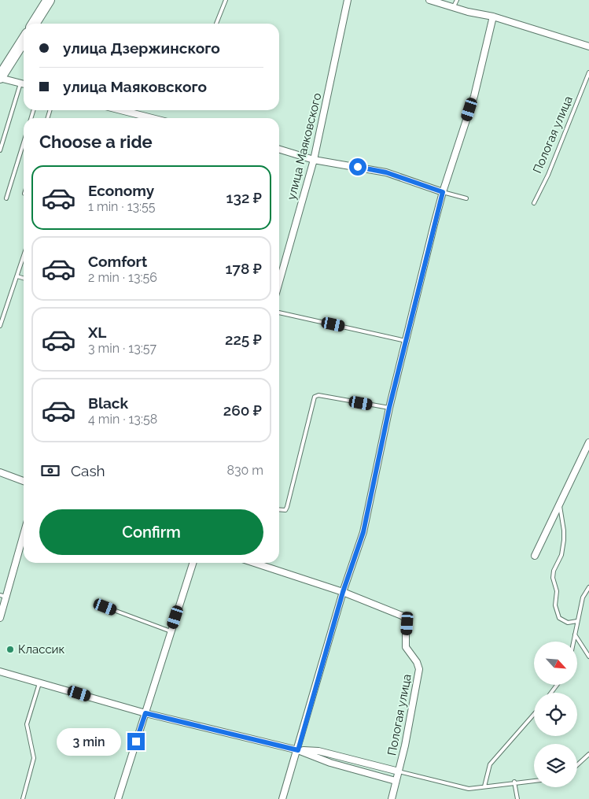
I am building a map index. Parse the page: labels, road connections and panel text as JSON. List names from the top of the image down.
{
  "streets": {
    "street": ["Пологая улица", "улица Маяковского"]
  },
  "places": ["Классик"],
  "north": "bottom right",
  "page": {
    "banner": ["улица Дзержинского", "улица Маяковского"],
    "heading": "Choose a ride",
    "list": [
      {
        "name": "Economy",
        "note": "1 min · 13:55",
        "value": "132 ₽"
      },
      {
        "name": "Comfort",
        "note": "2 min · 13:56",
        "value": "178 ₽"
      },
      {
        "name": "XL",
        "note": "3 min · 13:57",
        "value": "225 ₽"
      },
      {
        "name": "Black",
        "note": "4 min · 13:58",
        "value": "260 ₽"
      }
    ],
    "pay": ["Cash", "830 m"],
    "buttons": "Confirm",
    "bubble": "3 min"
  }
}
